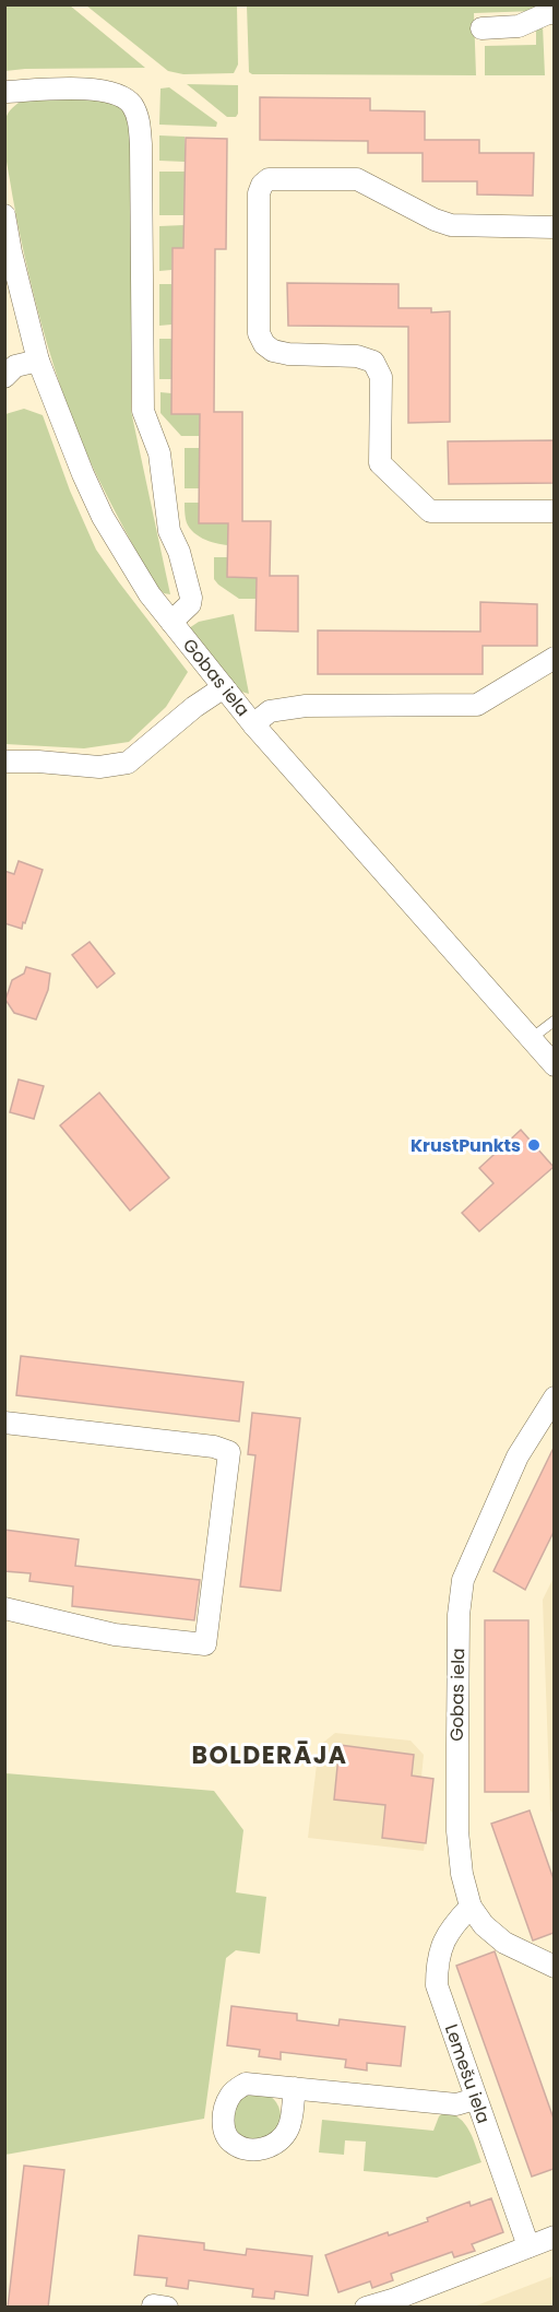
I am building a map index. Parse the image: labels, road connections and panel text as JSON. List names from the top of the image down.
{
  "streets": {
    "street": ["Gobas iela", "Lemešu iela"]
  },
  "crossings": [
    ["Gobas iela", "Lemešu iela"]
  ],
  "districts": ["BOLDERĀJA"],
  "places": ["KrustPunkts"]
}
